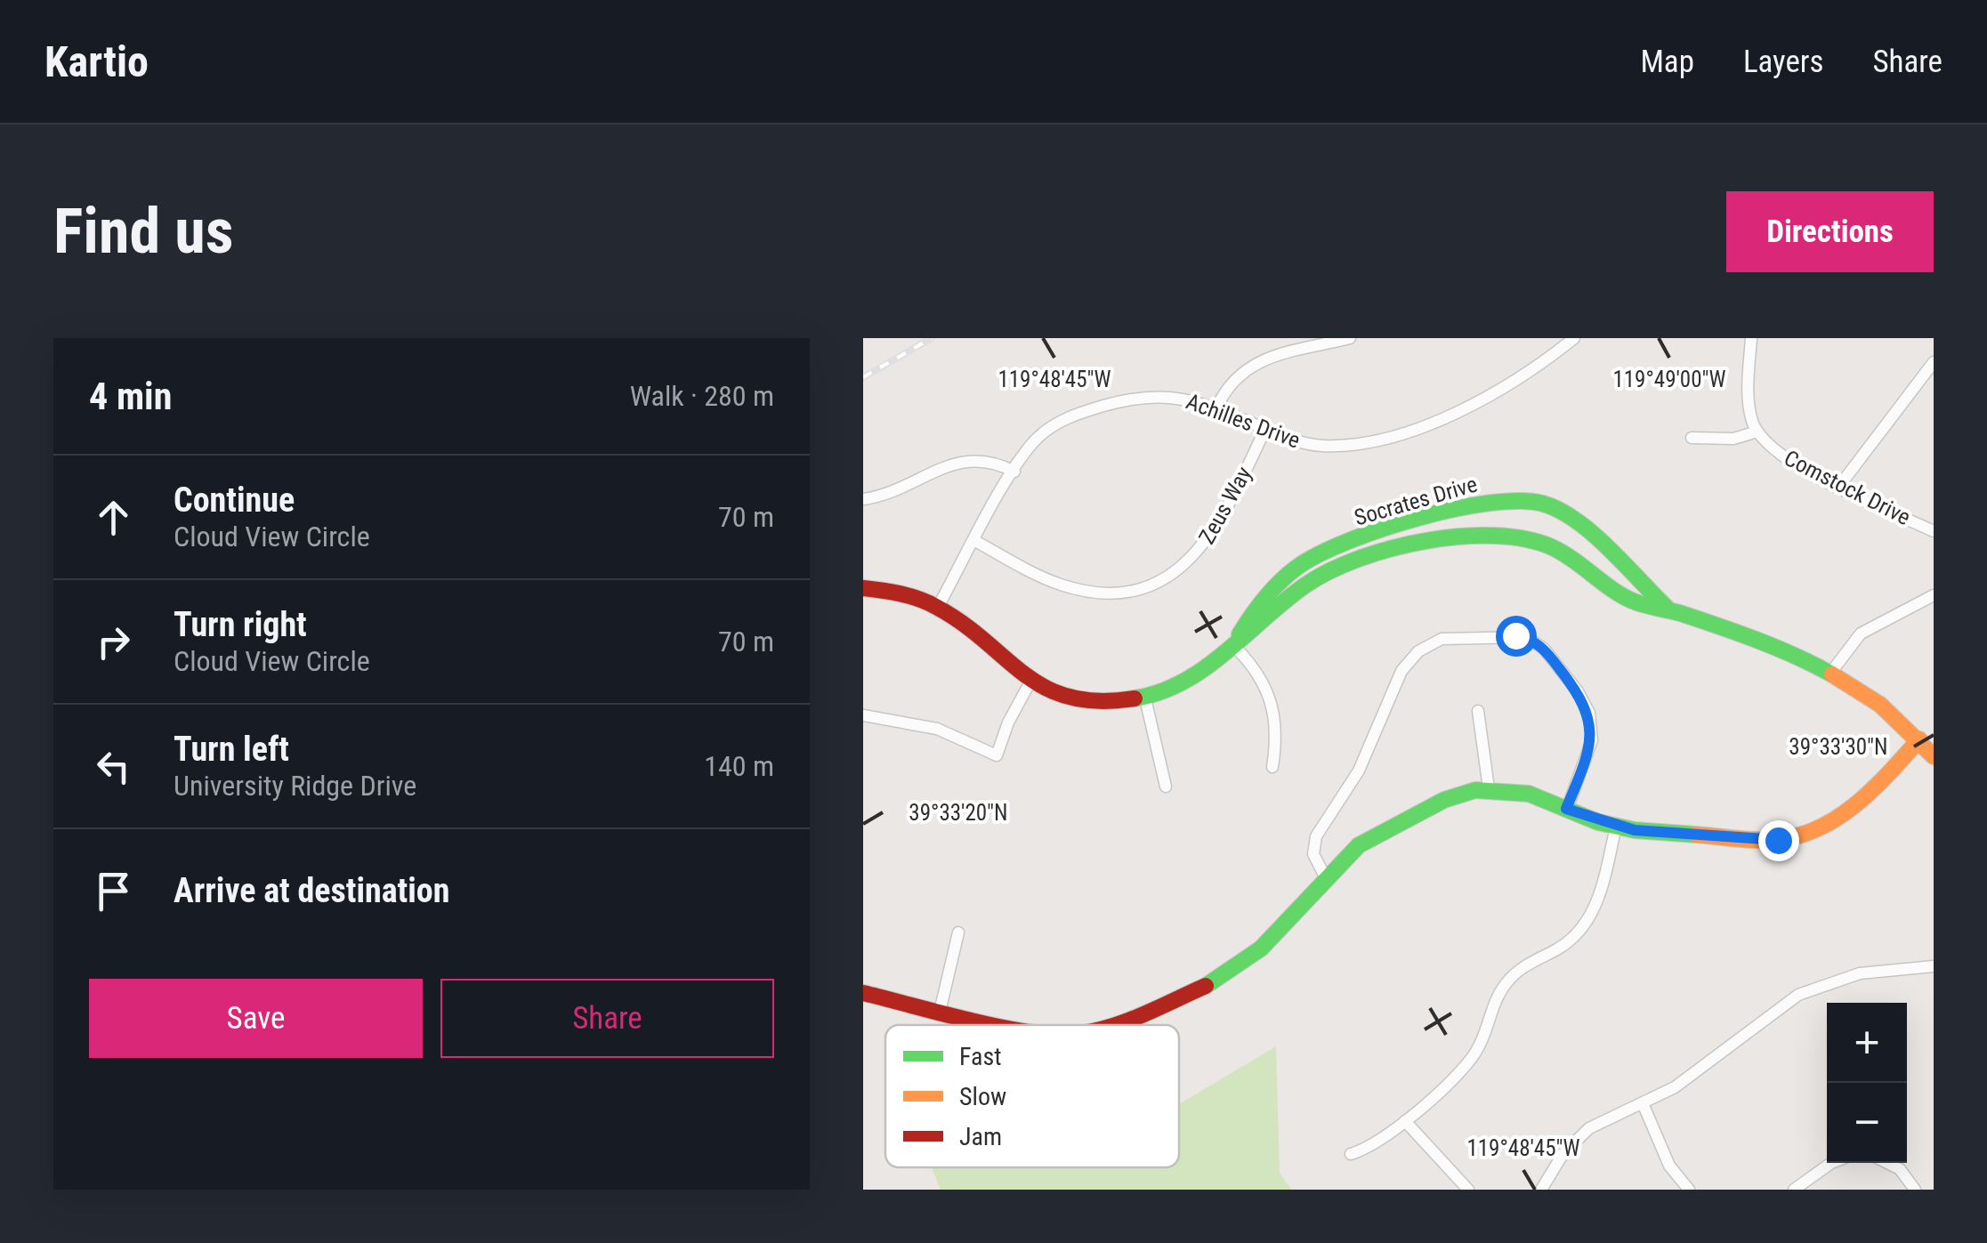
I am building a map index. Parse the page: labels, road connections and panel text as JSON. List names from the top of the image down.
{
  "streets": {
    "street": [
      "Achilles Drive",
      "Comstock Drive",
      "Socrates Drive",
      "Zeus Way"
    ]
  },
  "crossings": [
    ["Achilles Drive", "Socrates Drive"],
    ["Achilles Drive", "Zeus Way"]
  ],
  "legend": ["Fast", "Slow", "Jam"],
  "page": {
    "header": "Kartio",
    "nav": ["Map", "Layers", "Share"],
    "buttons": [
      "Directions",
      ["Save", "Share"]
    ],
    "title": "Find us",
    "heading": ["4 min", "Walk · 280 m"],
    "list": [
      ["Continue", "Cloud View Circle", "70 m"],
      ["Turn right", "Cloud View Circle", "70 m"],
      ["Turn left", "University Ridge Drive", "140 m"],
      "Arrive at destination"
    ],
    "map_buttons": ["+", "−"]
  },
  "coordinates": [
    "119°48'45\"W",
    "119°49'00\"W",
    "39°33'30\"N",
    "39°33'20\"N"
  ]
}
